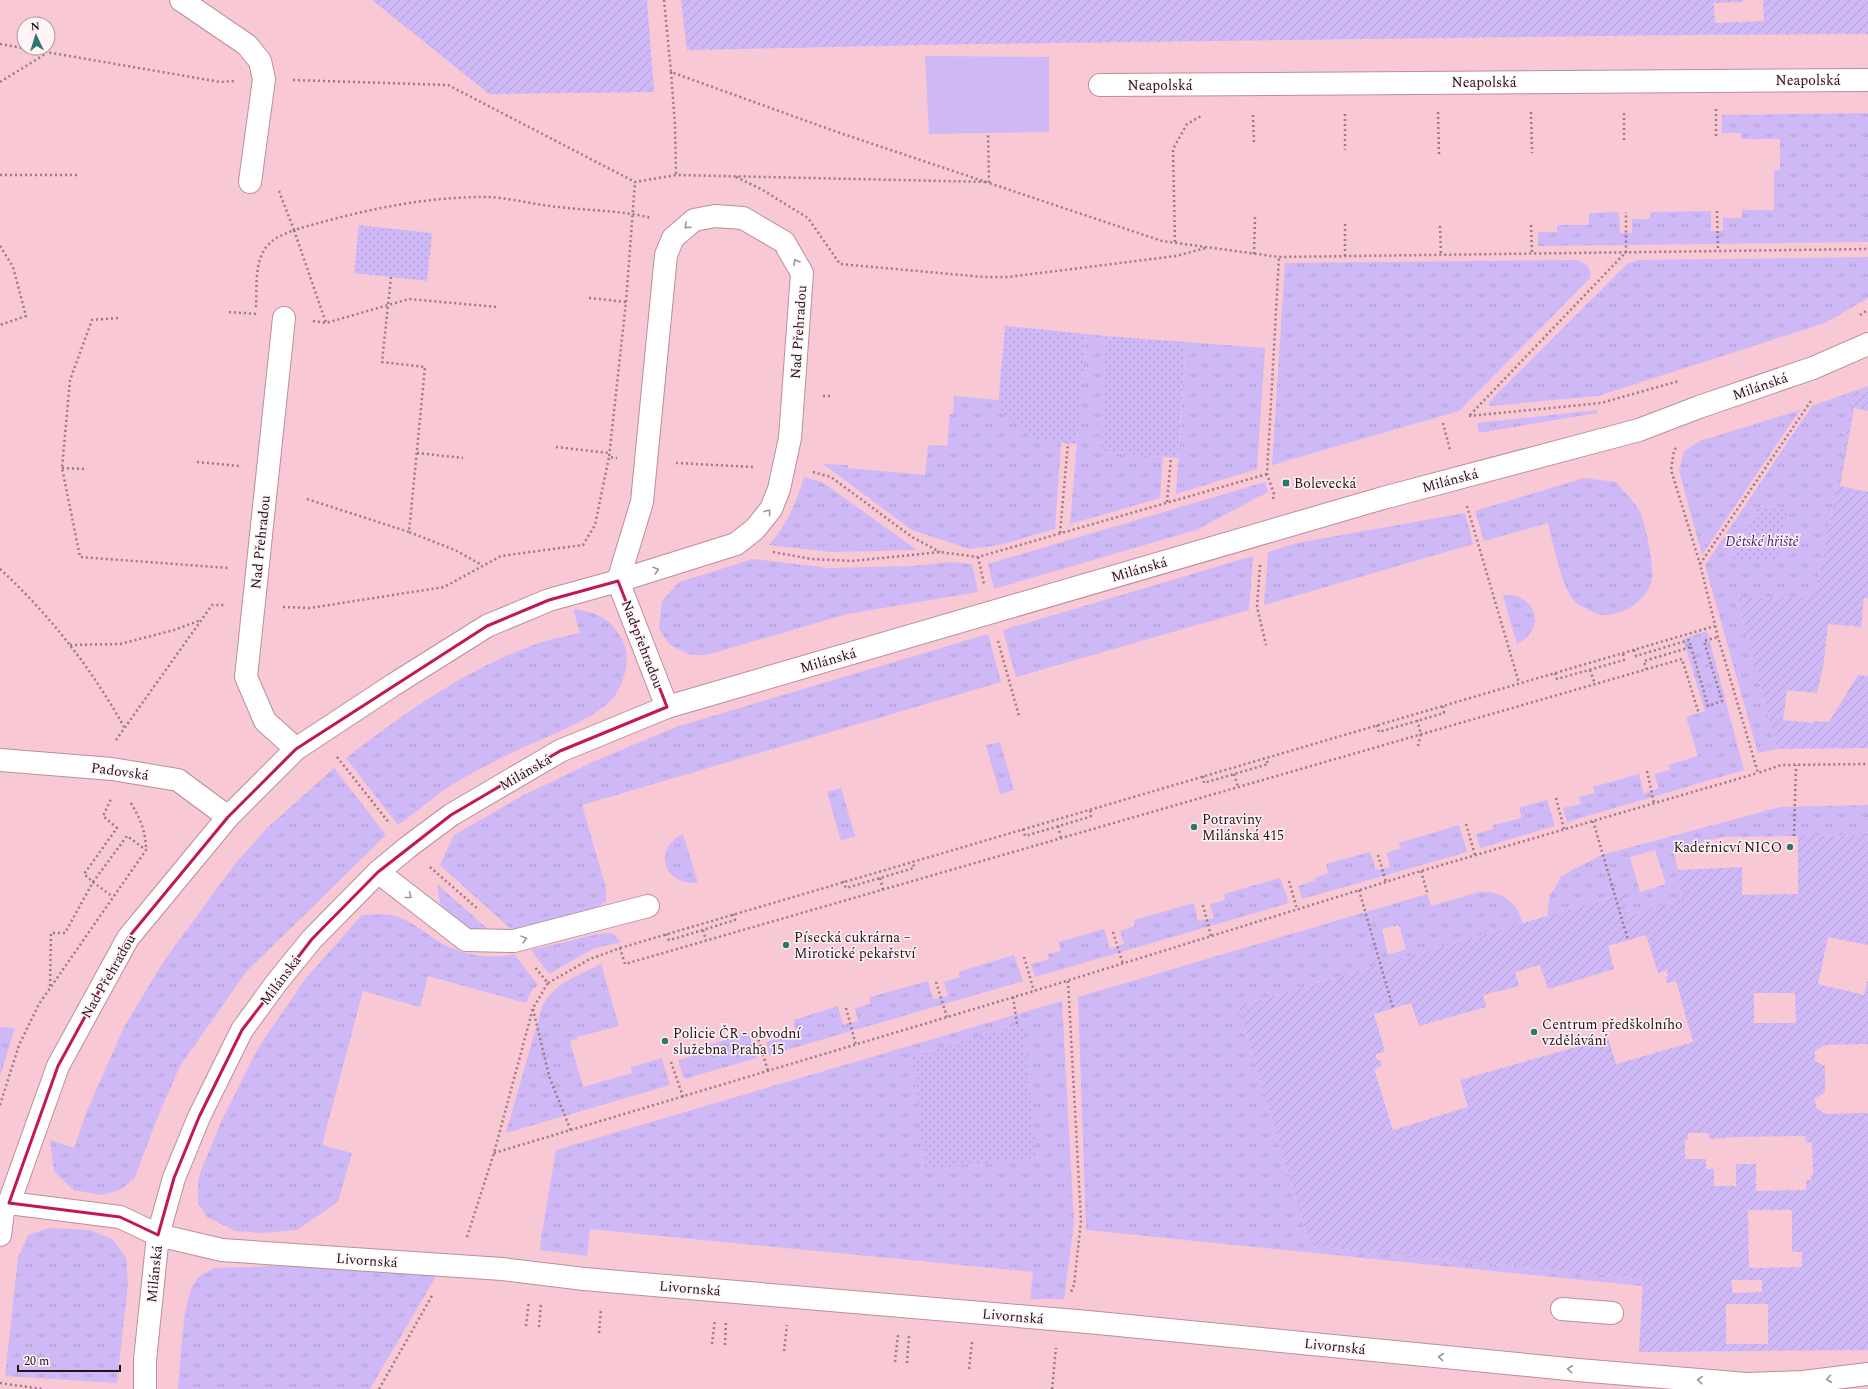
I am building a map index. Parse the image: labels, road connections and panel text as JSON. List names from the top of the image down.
{
  "streets": {
    "street": [
      "Neapolská",
      "Nad Přehradou",
      "Milánská",
      "Nad přehradou",
      "Padovská",
      "Livornská"
    ]
  },
  "crossings": [
    ["Nad Přehradou", "Nad přehradou"],
    ["Nad Přehradou", "Padovská"],
    ["Nad Přehradou", "Livornská"],
    ["Milánská", "Nad přehradou"],
    ["Milánská", "Livornská"]
  ],
  "one_way": ["Livornská"],
  "parks": ["Dětské hřiště"],
  "places": {
    "transit": ["Bolevecká"],
    "other": [
      "Potraviny Milánská 415",
      "Kadeřnicví NICO",
      "Písecká cukrárna – Mirotické pekařství",
      "Centrum předškolního vzdělávání",
      "Policie ČR - obvodní služebna Praha 15"
    ]
  },
  "scale_bar": "20 m",
  "north": "top"
}
